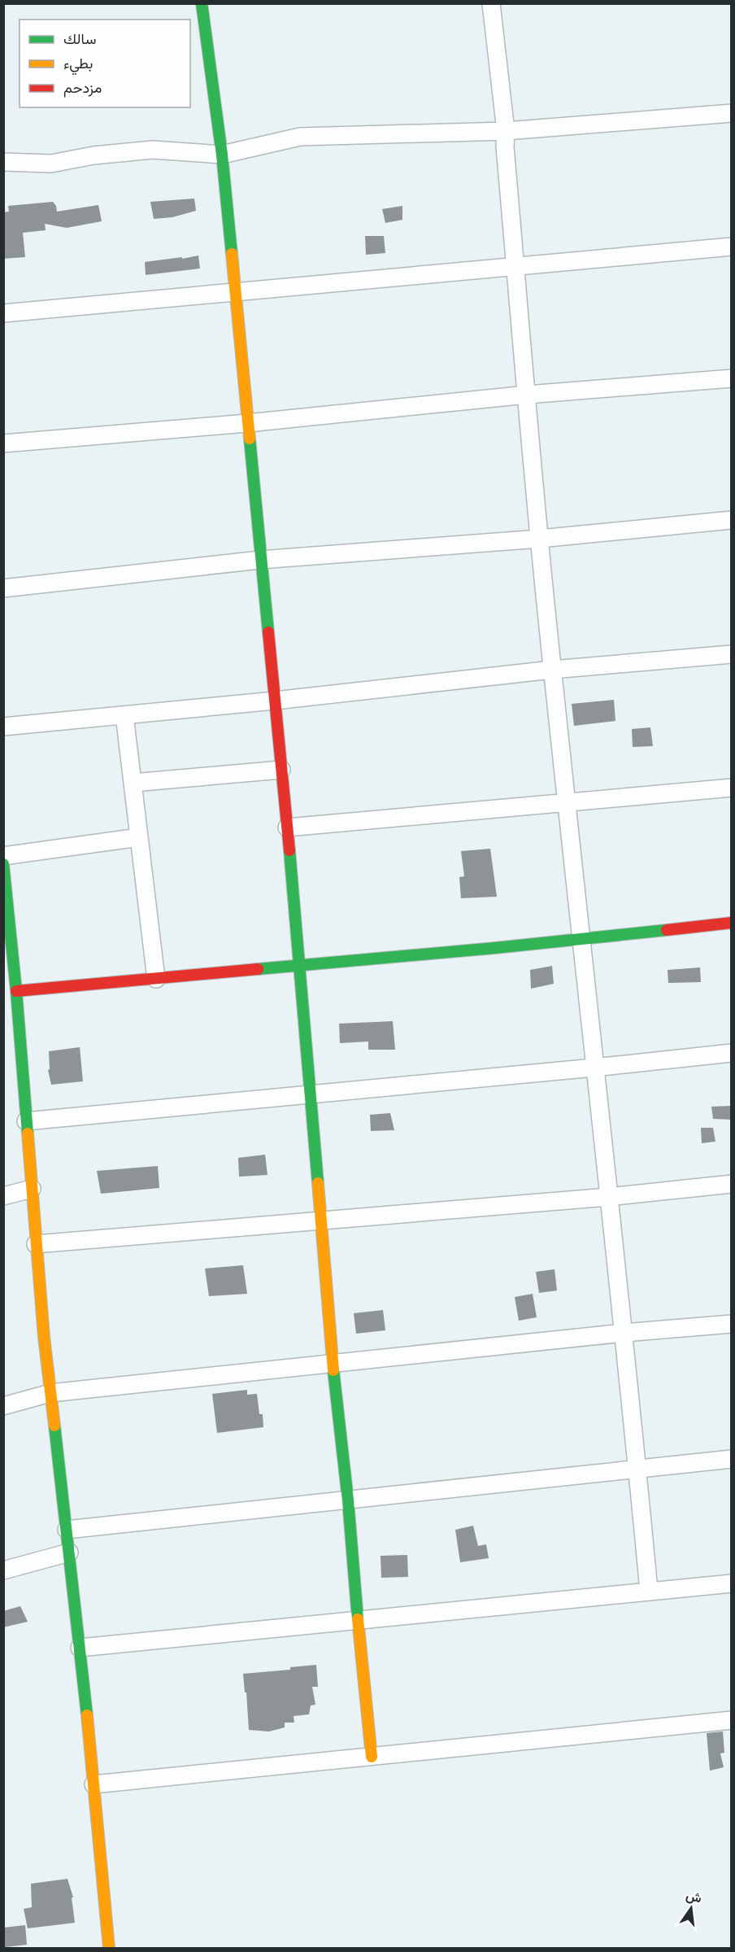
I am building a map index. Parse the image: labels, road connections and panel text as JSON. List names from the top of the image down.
{
  "legend": ["سالك", "بطيء", "مزدحم"],
  "north": "top"
}
